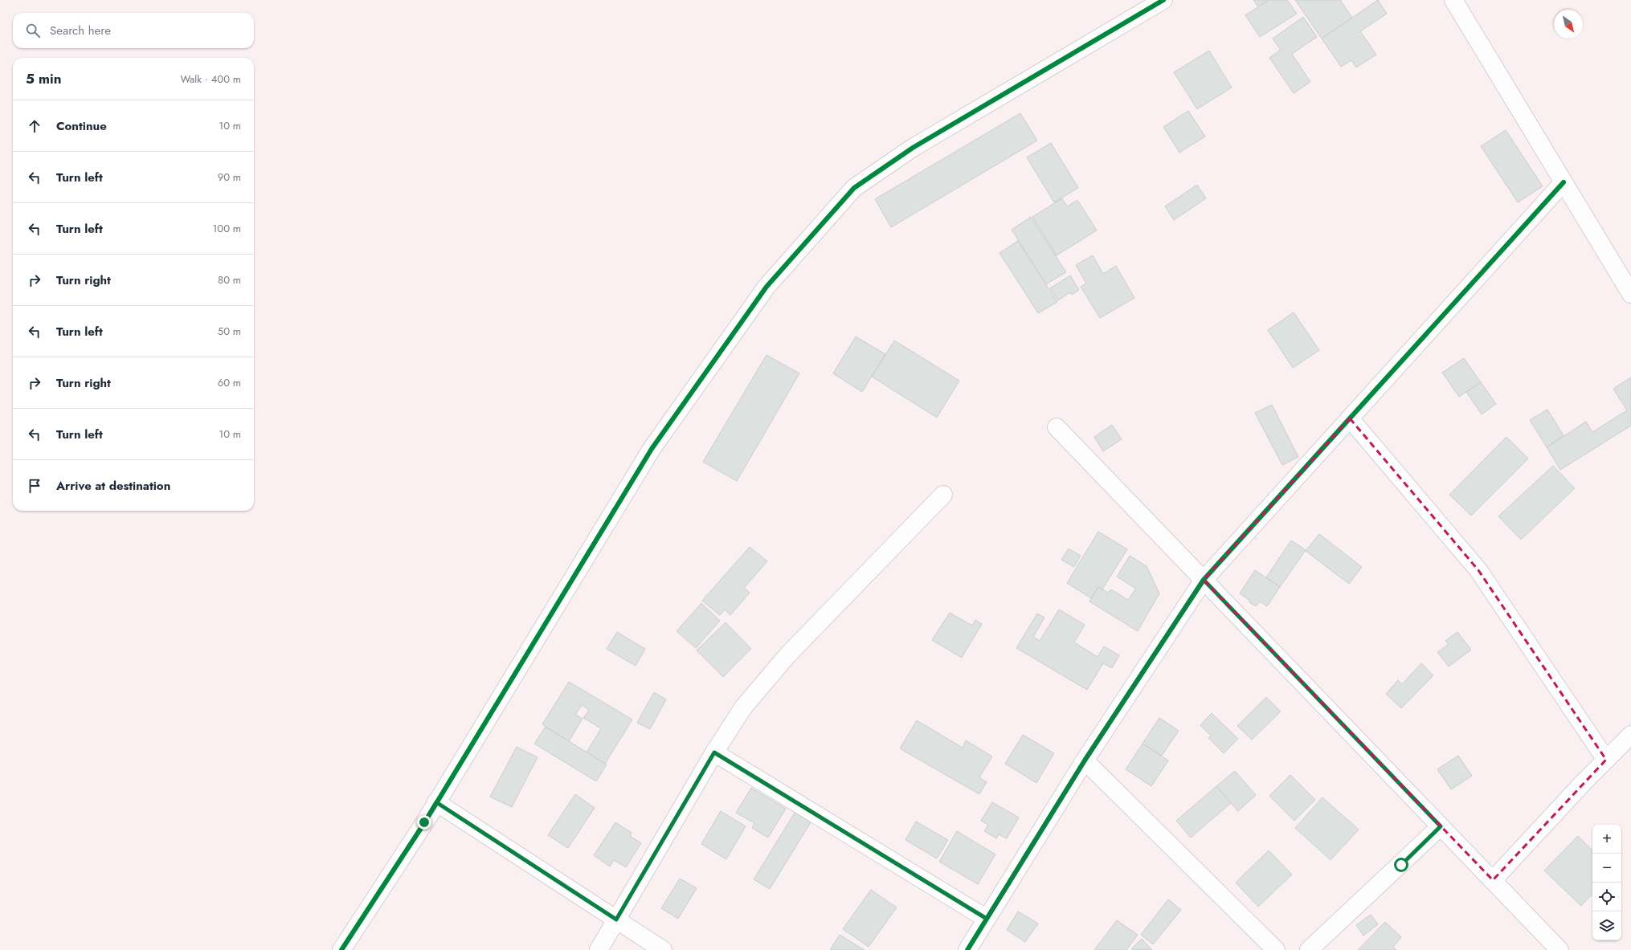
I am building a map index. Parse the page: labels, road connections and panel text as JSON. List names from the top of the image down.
{
  "north": "bottom right",
  "page": {
    "search": "Search here",
    "heading": ["5 min", "Walk · 400 m"],
    "list": [
      ["Continue", "10 m"],
      ["Turn left", "90 m"],
      ["Turn left", "100 m"],
      ["Turn right", "80 m"],
      ["Turn left", "50 m"],
      ["Turn right", "60 m"],
      ["Turn left", "10 m"],
      "Arrive at destination"
    ],
    "map_buttons": ["+", "−"]
  }
}
